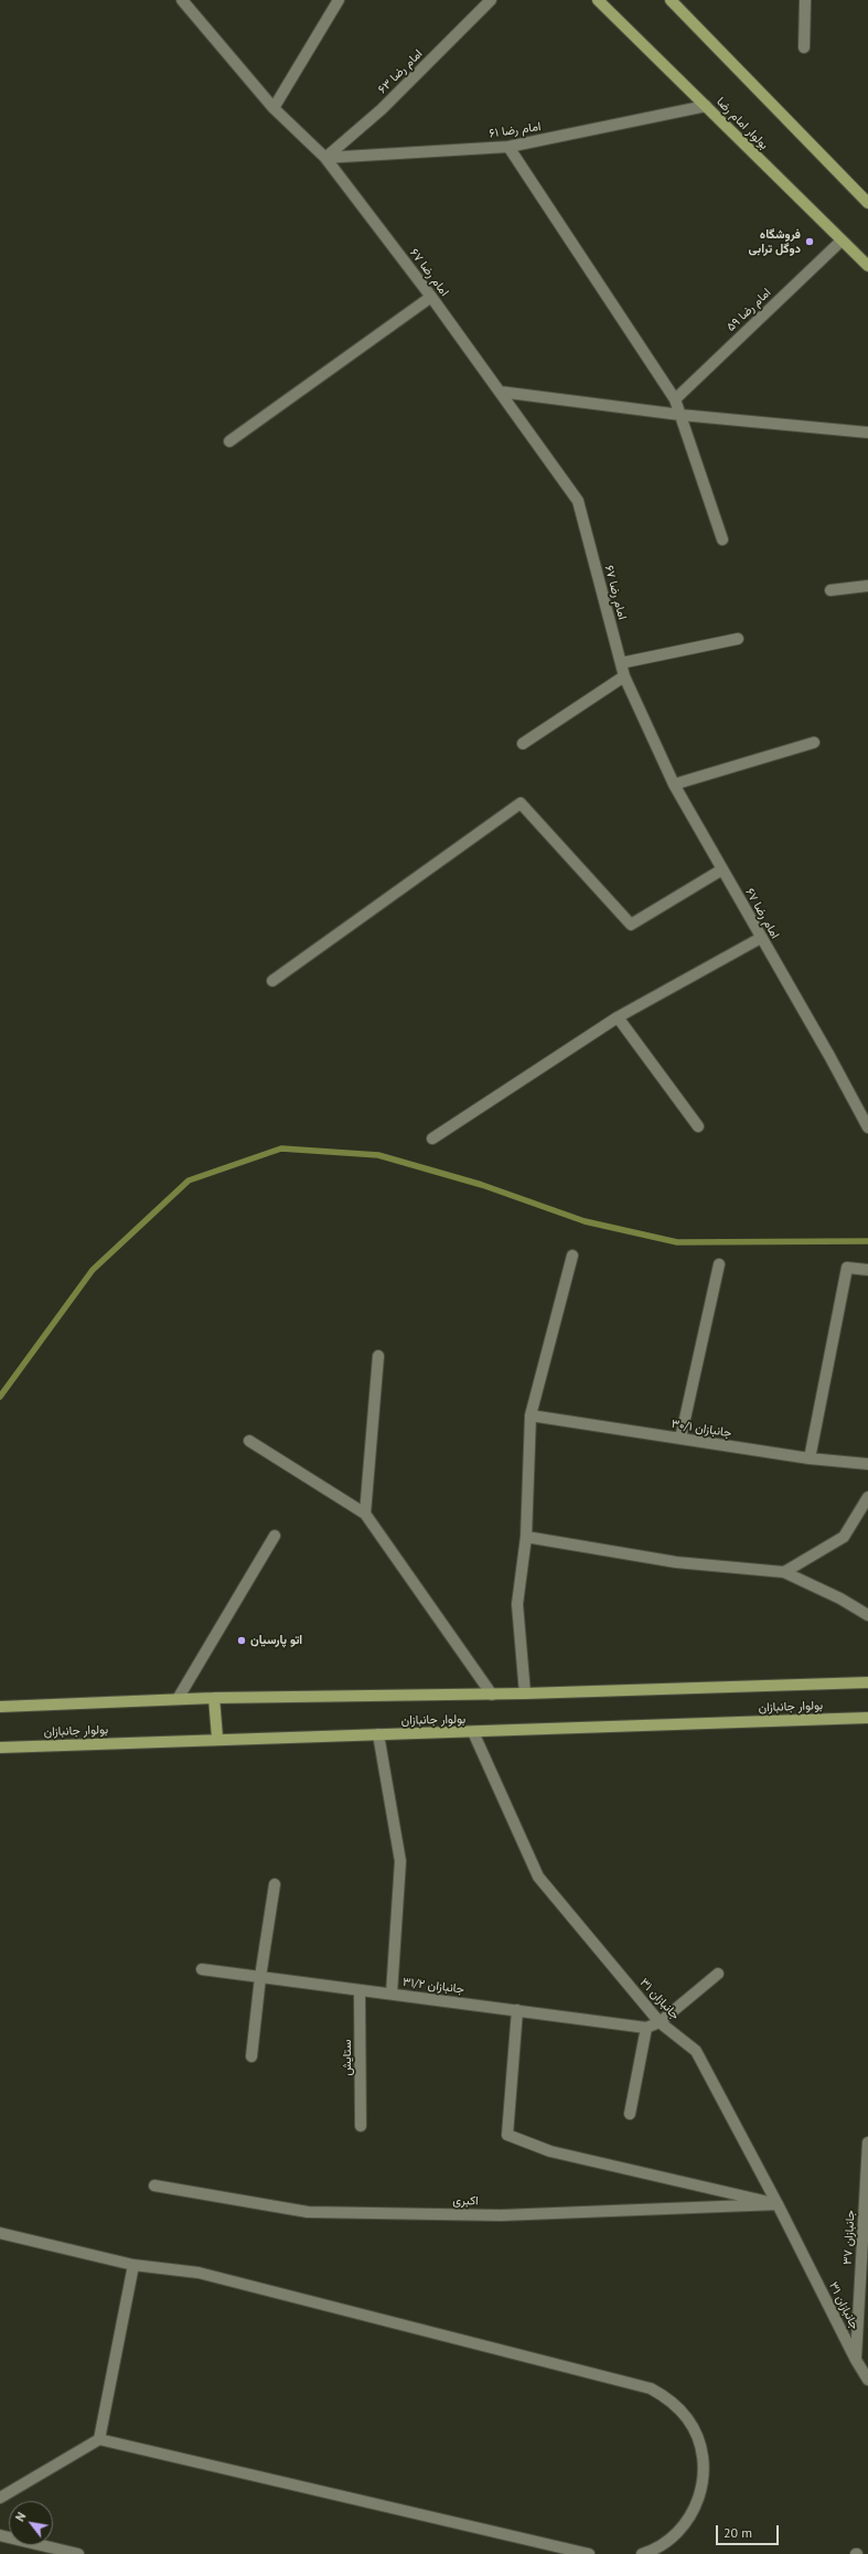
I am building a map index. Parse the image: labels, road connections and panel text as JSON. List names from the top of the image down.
{
  "streets": {
    "main road": ["بولوار امام رضا", "بولوار جانبازان"],
    "street": [
      "امام رضا ۶۳",
      "امام رضا ۶۱",
      "امام رضا ۶۷",
      "امام رضا ۵۹",
      "جانبازان ۳۰/۱",
      "جانبازان ۳۱/۲",
      "جانبازان ۳۱",
      "ستایش",
      "اکبری",
      "جانبازان ۳۷"
    ]
  },
  "crossings": [
    ["امام رضا ۶۳", "امام رضا ۶۱"],
    ["امام رضا ۶۳", "امام رضا ۶۷"],
    ["بولوار امام رضا", "امام رضا ۶۱"],
    ["بولوار امام رضا", "امام رضا ۵۹"],
    ["امام رضا ۶۱", "امام رضا ۶۷"],
    ["بولوار جانبازان", "جانبازان ۳۱"],
    ["جانبازان ۳۱/۲", "ستایش"],
    ["جانبازان ۳۱", "اکبری"],
    ["جانبازان ۳۱", "جانبازان ۳۷"]
  ],
  "places": ["فروشگاه دوگل ترابی", "اتو پارسیان"],
  "scale_bar": "20 m",
  "north": "top left"
}
